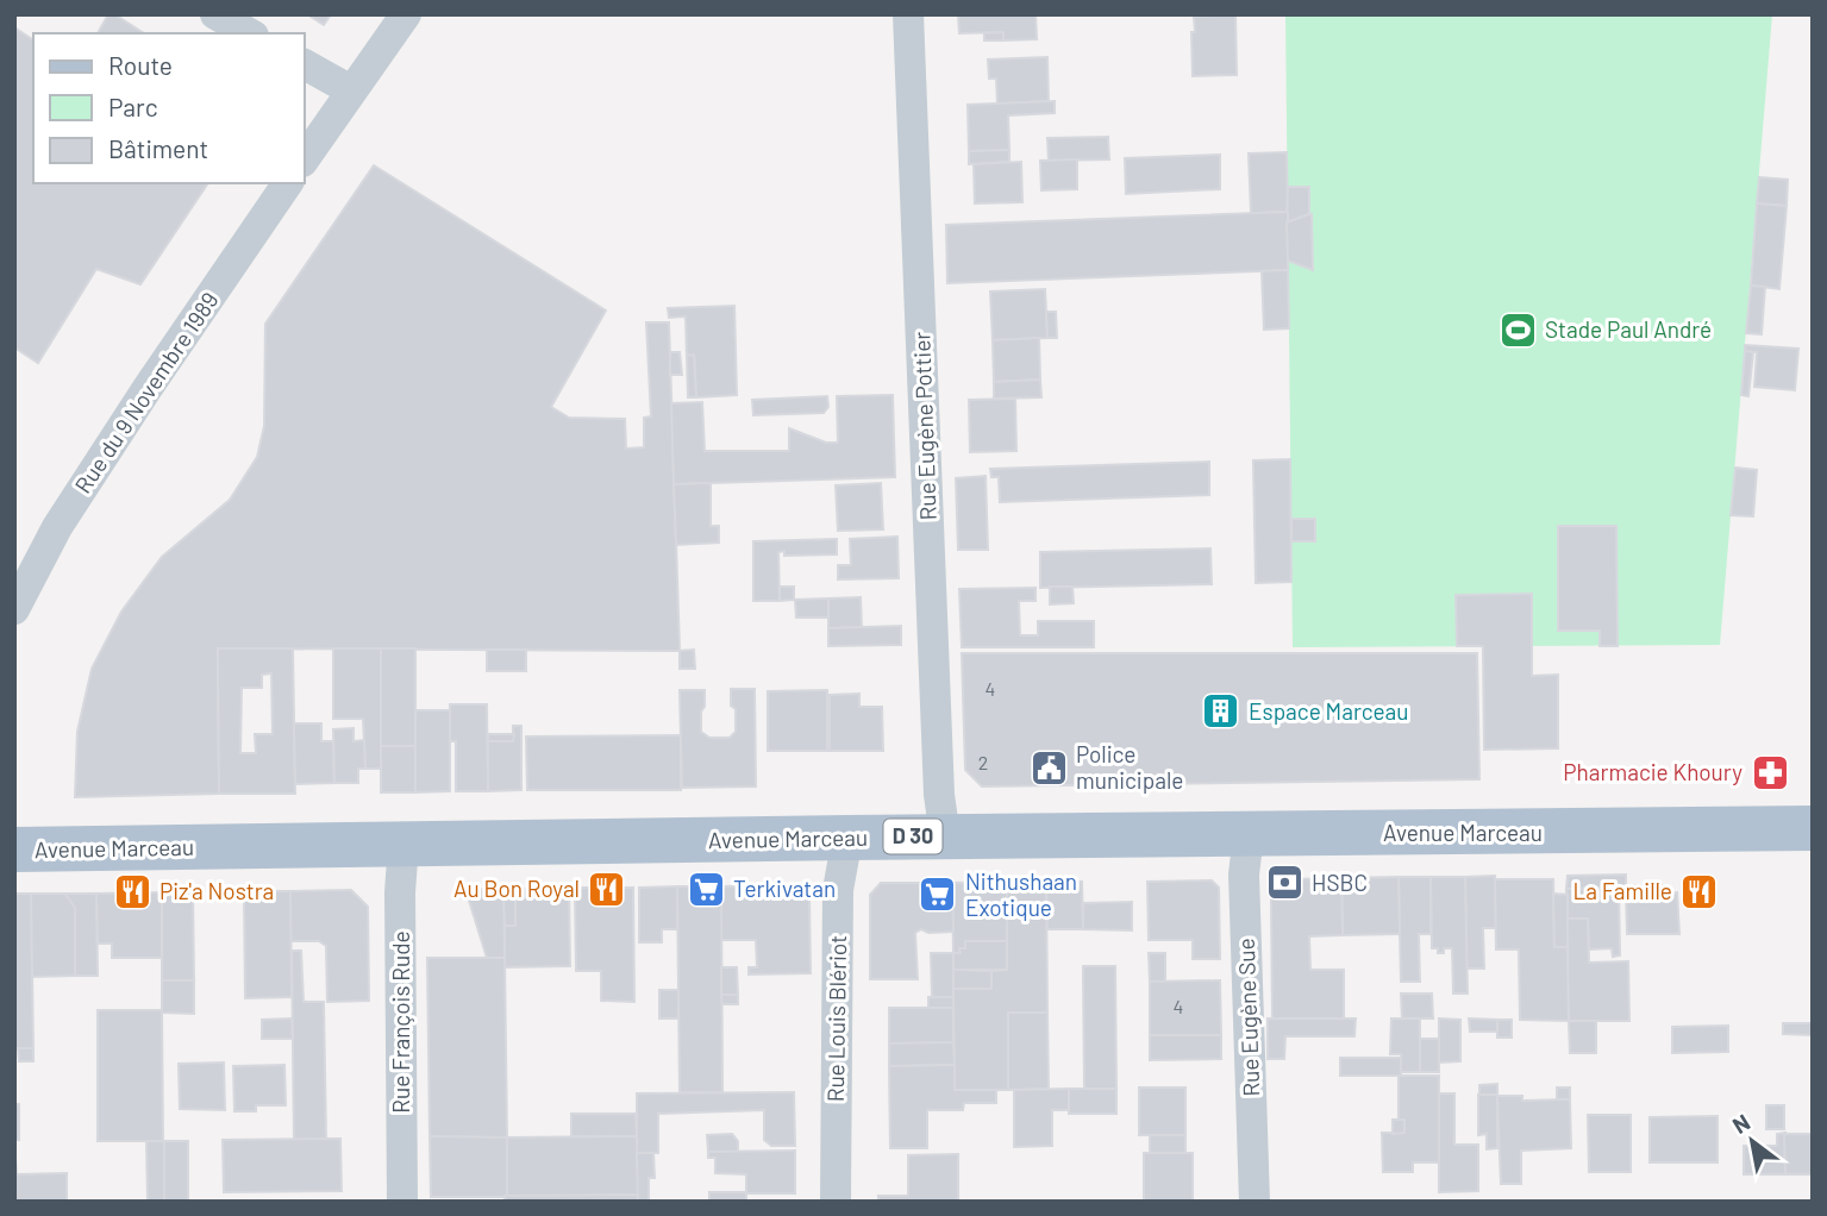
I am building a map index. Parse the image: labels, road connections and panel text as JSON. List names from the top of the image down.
{
  "streets": {
    "main road": ["Avenue Marceau", "D 30"],
    "street": [
      "Rue du 9 Novembre 1989",
      "Rue Eugène Pottier",
      "Rue Eugène Sue",
      "Rue Louis Blériot",
      "Rue François Rude"
    ]
  },
  "crossings": [
    ["Rue Eugène Pottier", "Avenue Marceau"],
    ["Avenue Marceau", "Rue Eugène Sue"],
    ["Avenue Marceau", "Rue Louis Blériot"],
    ["Avenue Marceau", "Rue François Rude"]
  ],
  "places": {
    "sports": ["Stade Paul André"],
    "building": ["Espace Marceau"],
    "public building": ["Police municipale"],
    "pharmacy": ["Pharmacie Khoury"],
    "bank": ["HSBC"],
    "restaurant": ["Au Bon Royal", "Piz'a Nostra", "La Famille"],
    "supermarket": ["Terkivatan", "Nithushaan Exotique"]
  },
  "house_numbers": ["4", "2", "4"],
  "legend": ["Route", "Parc", "Bâtiment"],
  "north": "top left"
}
